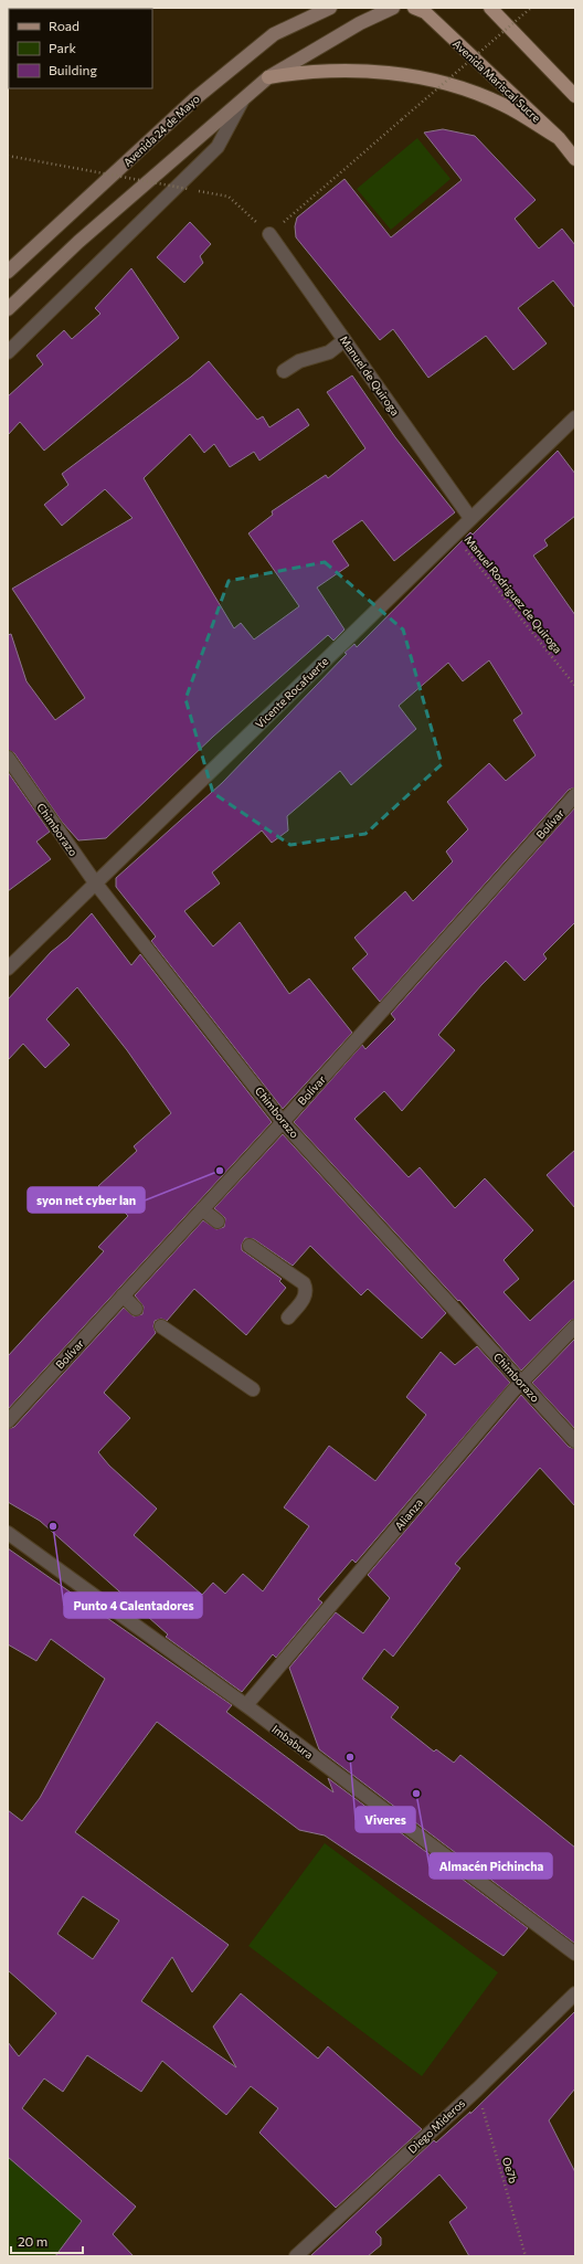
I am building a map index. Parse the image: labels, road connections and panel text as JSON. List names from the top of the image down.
{
  "streets": {
    "main road": ["Avenida Mariscal Sucre", "Avenida 24 de Mayo"],
    "street": [
      "Manuel de Quiroga",
      "Vicente Rocafuerte",
      "Bolívar",
      "Chimborazo",
      "Alianza",
      "Imbabura",
      "Diego Mideros"
    ],
    "path": ["Manuel Rodriguez de Quiroga", "Oe7b"]
  },
  "crossings": [
    ["Manuel de Quiroga", "Vicente Rocafuerte"],
    ["Manuel Rodriguez de Quiroga", "Vicente Rocafuerte"],
    ["Vicente Rocafuerte", "Chimborazo"],
    ["Bolívar", "Chimborazo"],
    ["Chimborazo", "Alianza"],
    ["Alianza", "Imbabura"],
    ["Diego Mideros", "Oe7b"]
  ],
  "places": [
    "syon net cyber lan",
    "Punto 4 Calentadores",
    "Viveres",
    "Almacén Pichincha"
  ],
  "legend": ["Road", "Park", "Building"],
  "scale_bar": "20 m"
}
